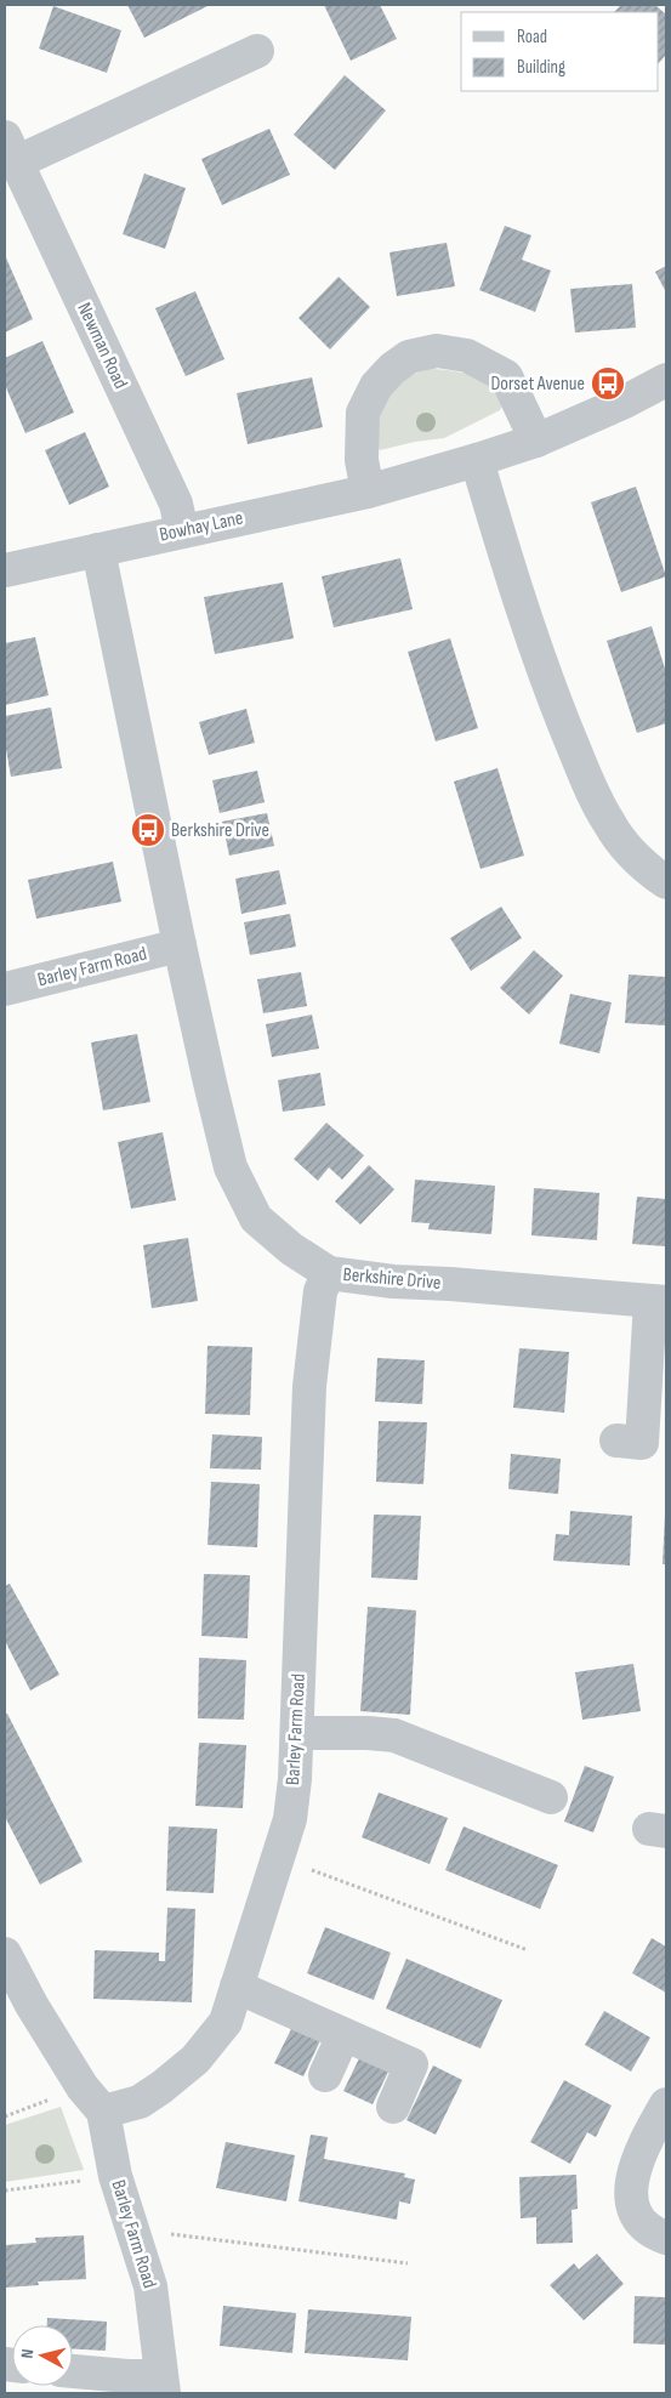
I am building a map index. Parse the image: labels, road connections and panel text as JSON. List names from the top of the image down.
{
  "streets": {
    "street": [
      "Newman Road",
      "Bowhay Lane",
      "Barley Farm Road",
      "Berkshire Drive"
    ]
  },
  "crossings": [
    ["Newman Road", "Bowhay Lane"],
    ["Bowhay Lane", "Berkshire Drive"],
    ["Barley Farm Road", "Berkshire Drive"]
  ],
  "places": {
    "bus stop": ["Dorset Avenue", "Berkshire Drive"]
  },
  "legend": ["Road", "Building"],
  "north": "left"
}
